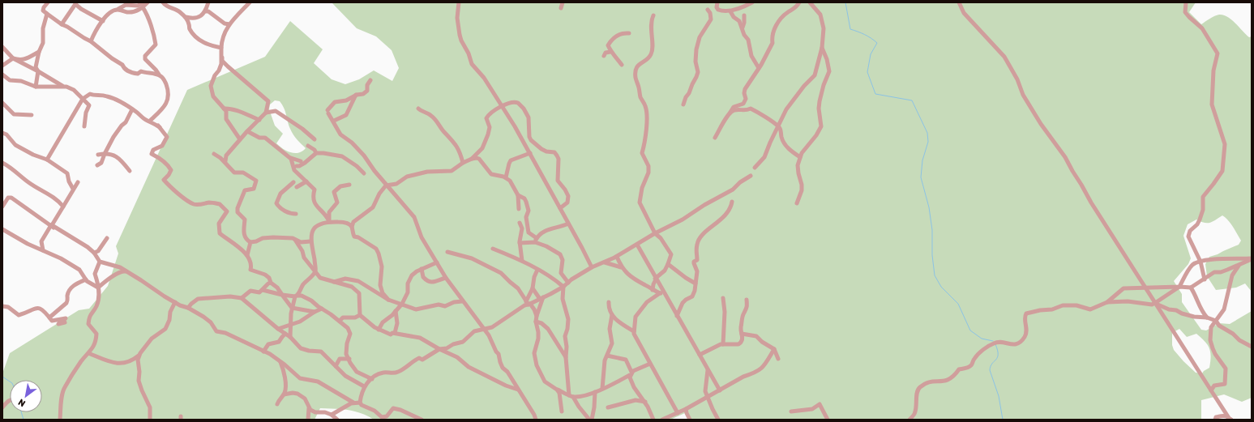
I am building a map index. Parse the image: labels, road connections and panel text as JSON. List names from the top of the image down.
{
  "north": "bottom left"
}
